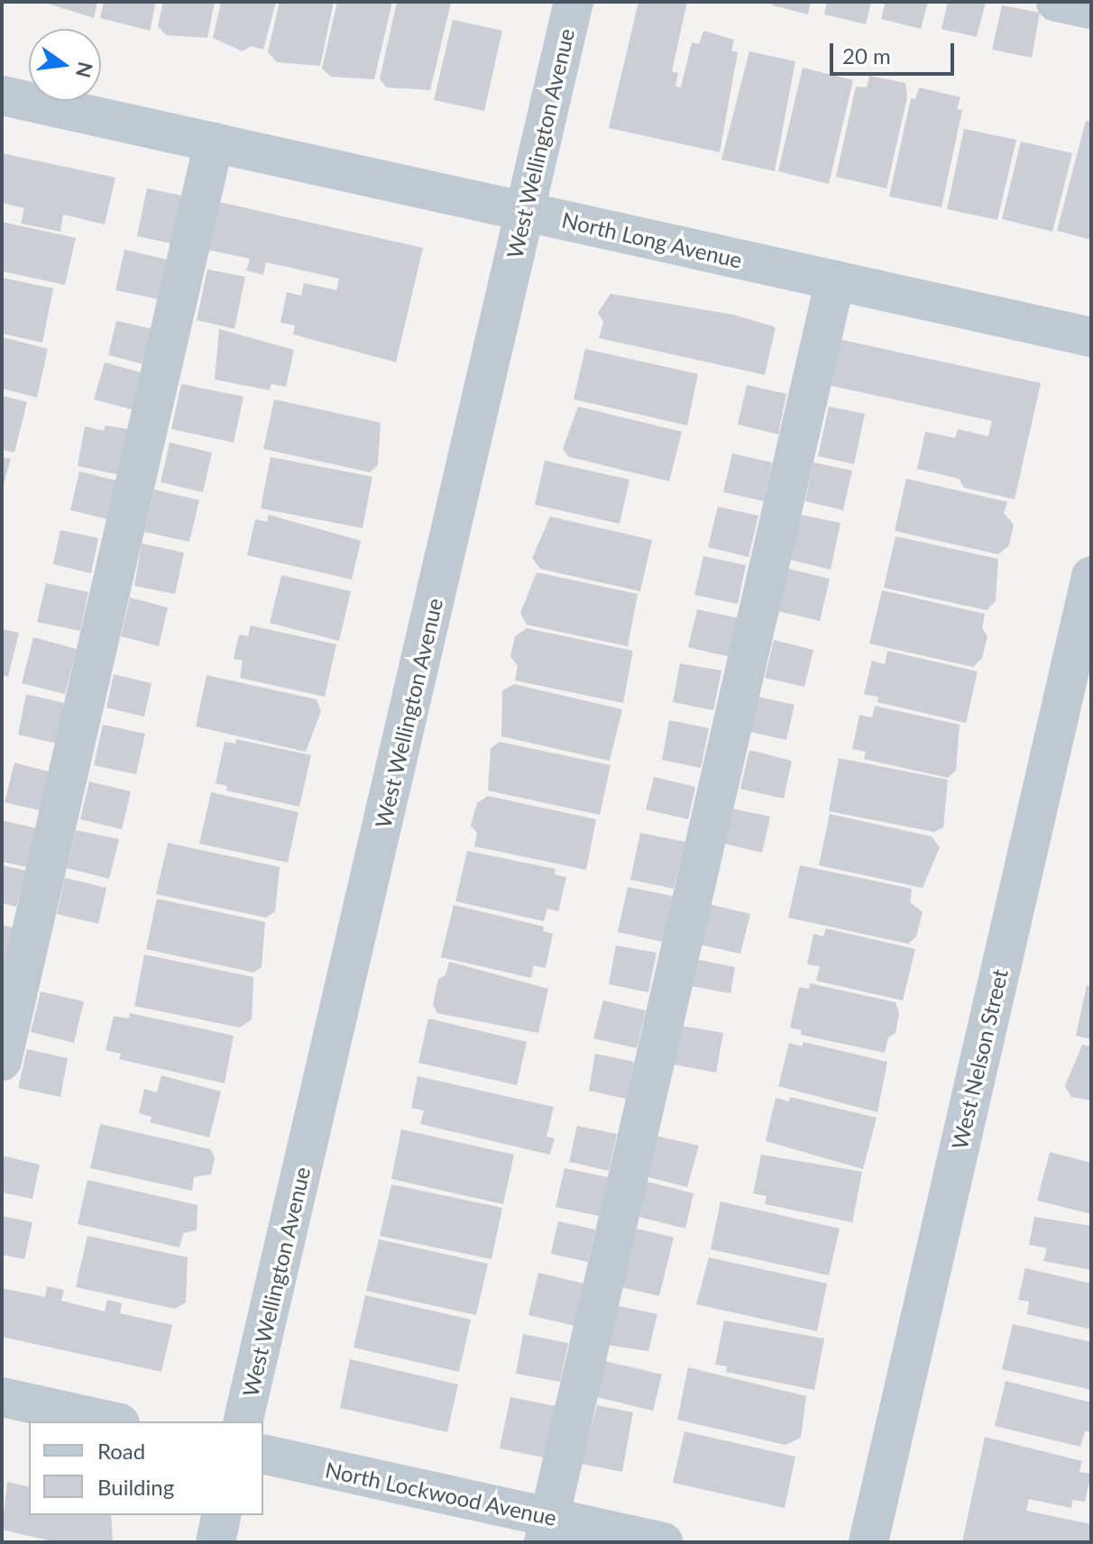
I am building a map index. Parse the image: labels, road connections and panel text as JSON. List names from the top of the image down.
{
  "streets": {
    "street": [
      "West Wellington Avenue",
      "North Long Avenue",
      "West Nelson Street",
      "North Lockwood Avenue"
    ]
  },
  "crossings": [
    ["West Wellington Avenue", "North Long Avenue"]
  ],
  "legend": ["Road", "Building"],
  "scale_bar": "20 m",
  "north": "right"
}
